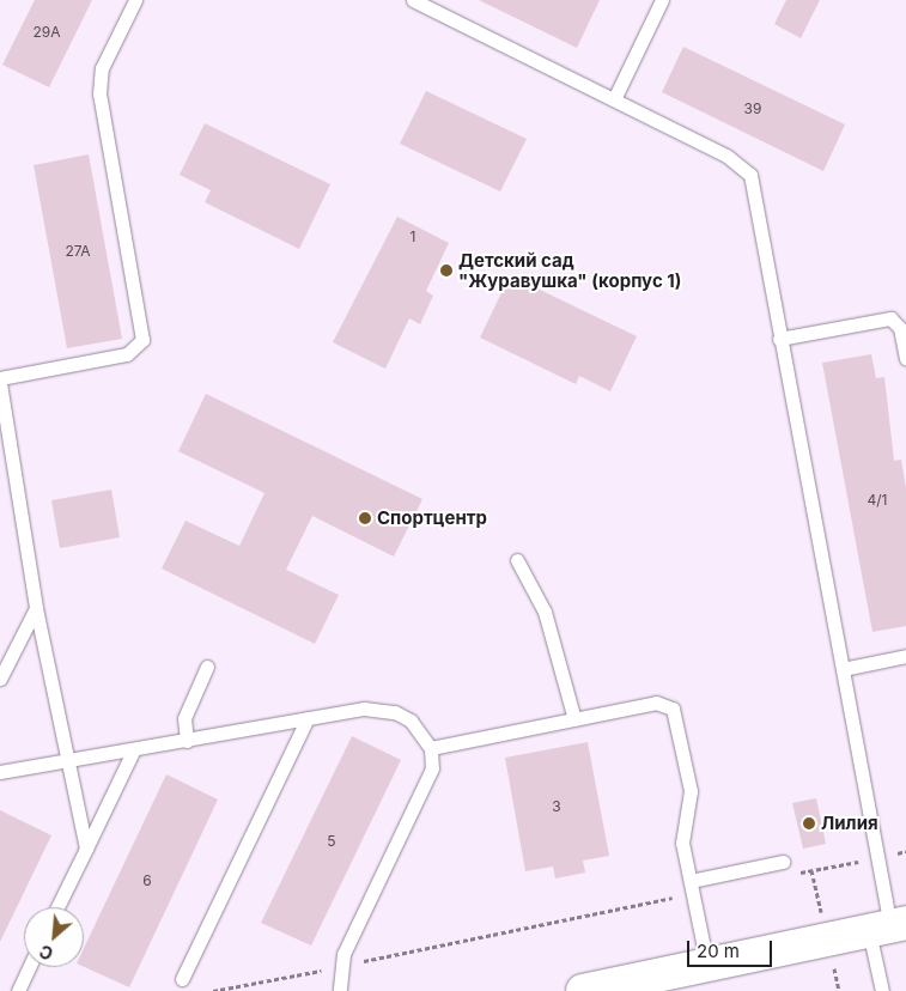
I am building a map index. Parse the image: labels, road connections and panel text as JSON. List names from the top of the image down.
{
  "places": ["Детский сад \"Журавушка\" (корпус 1)", "Спортцентр", "Лилия"],
  "house_numbers": [
    "29А",
    "39",
    "1",
    "27А",
    "4/1",
    "3",
    "5",
    "6"
  ],
  "scale_bar": "20 m",
  "north": "bottom left"
}
